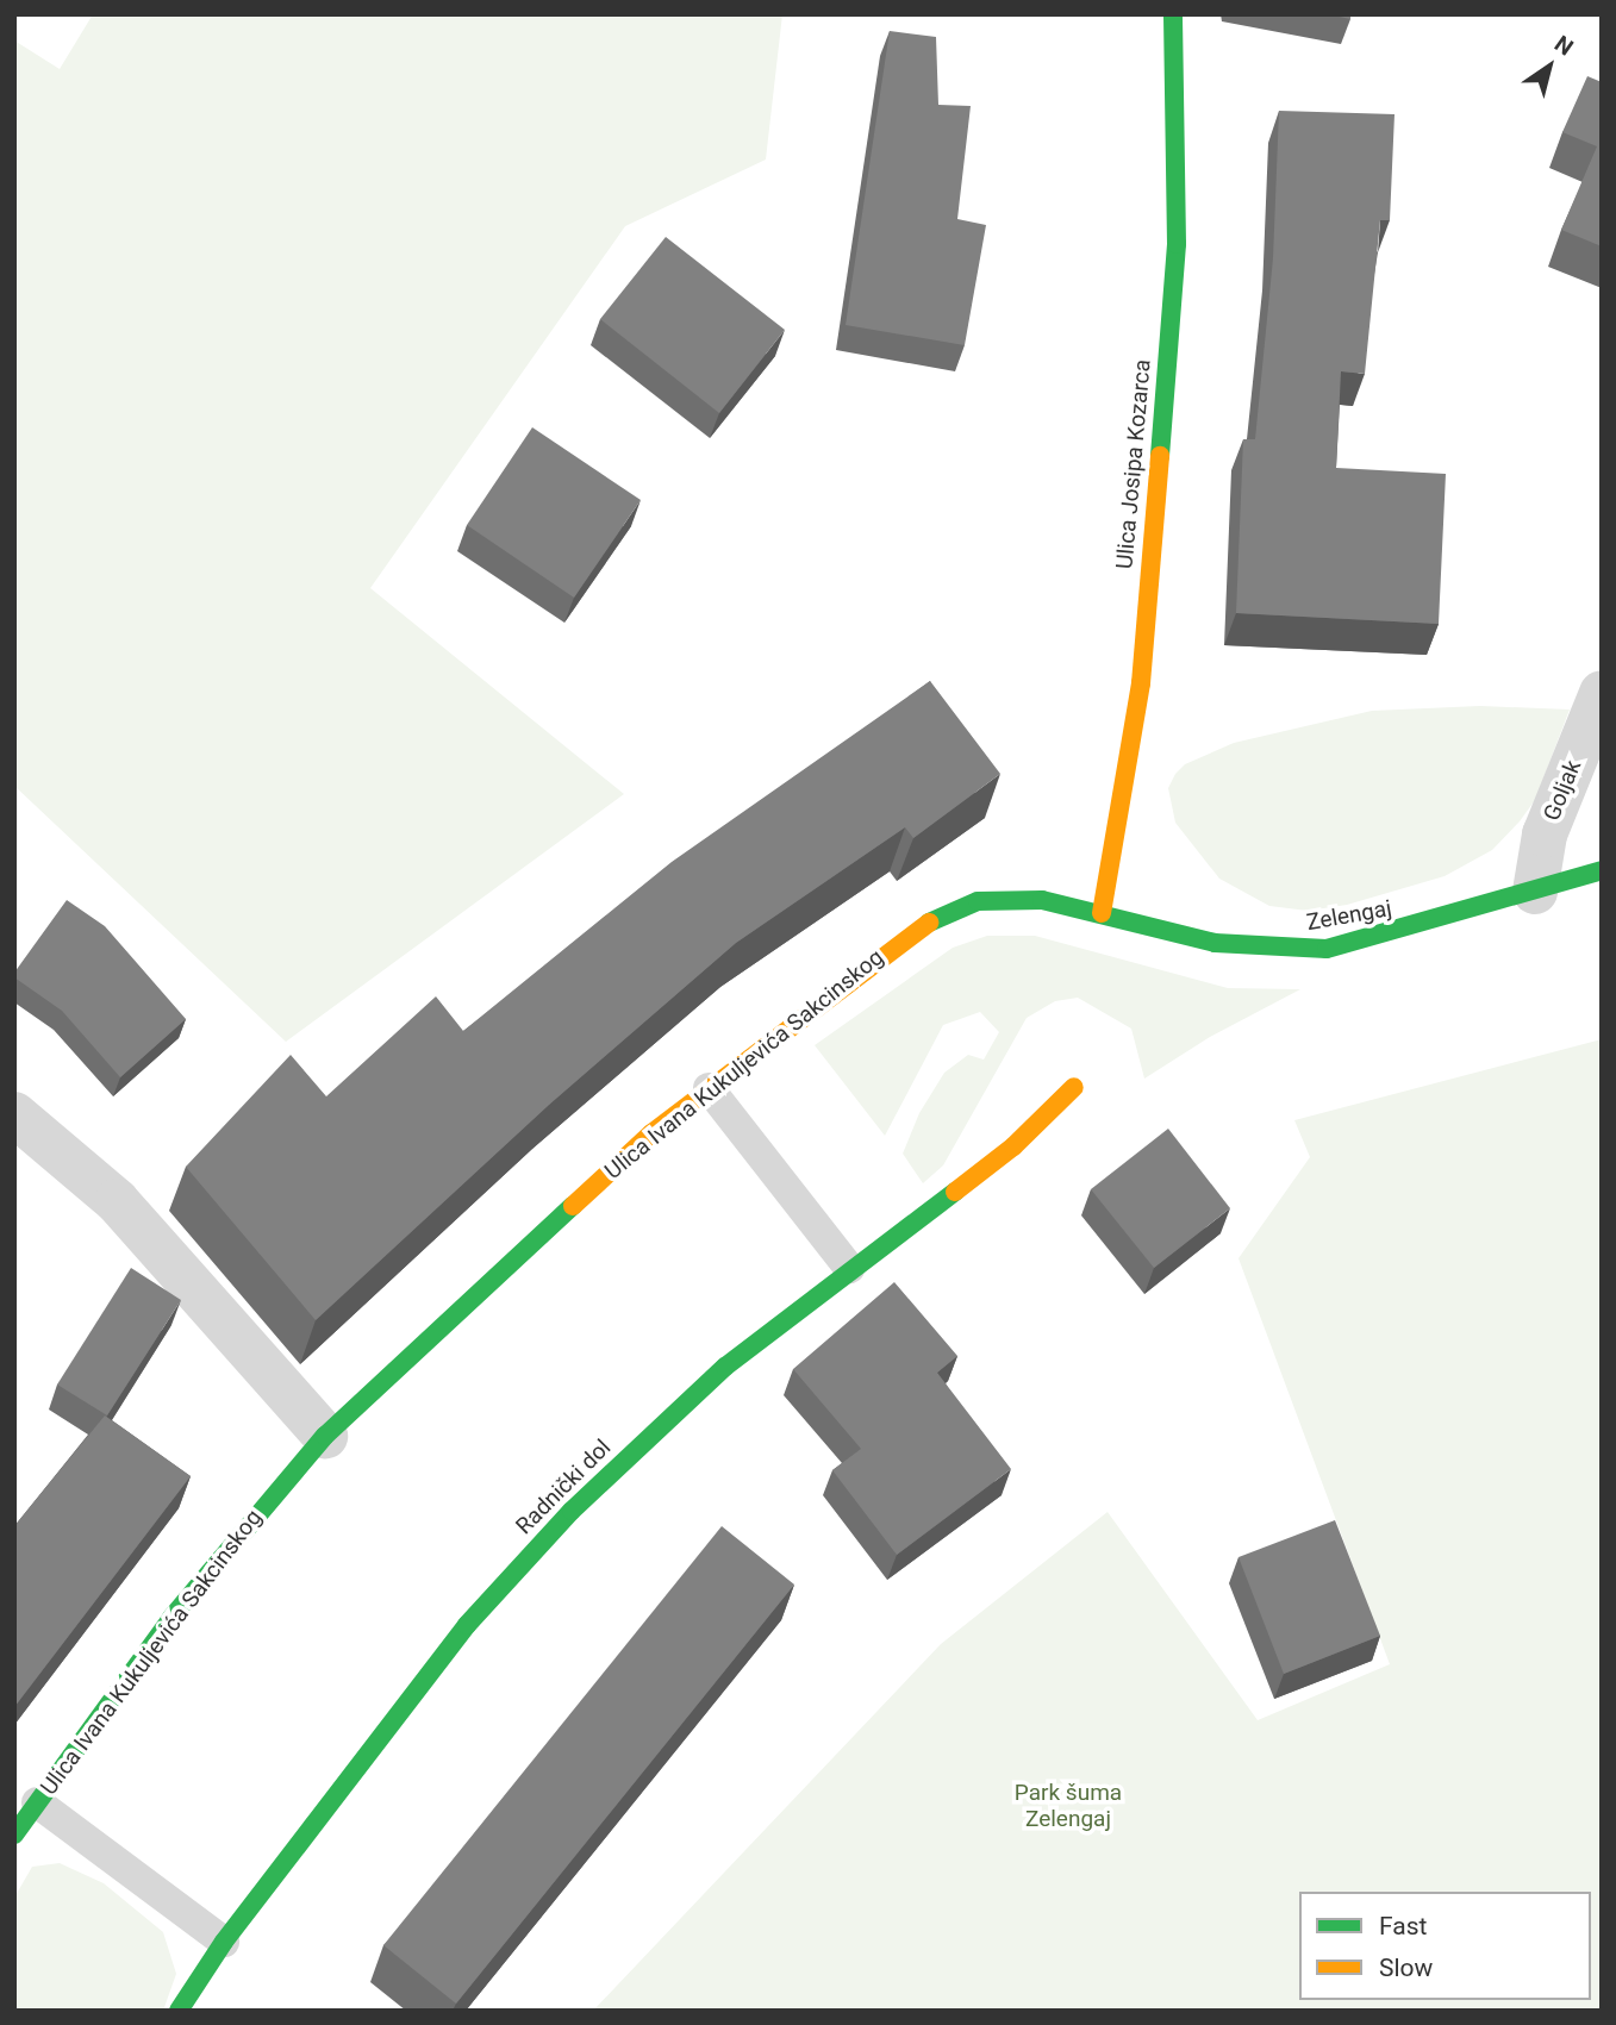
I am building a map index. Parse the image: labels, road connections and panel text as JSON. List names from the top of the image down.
{
  "streets": {
    "street": [
      "Ulica Josipa Kozarca",
      "Goljak",
      "Zelengaj",
      "Ulica Ivana Kukuljevića Sakcinskog",
      "Radnički dol"
    ]
  },
  "crossings": [
    ["Ulica Josipa Kozarca", "Zelengaj"],
    ["Ulica Josipa Kozarca", "Ulica Ivana Kukuljevića Sakcinskog"],
    ["Goljak", "Zelengaj"],
    ["Zelengaj", "Ulica Ivana Kukuljevića Sakcinskog"]
  ],
  "parks": ["Park šuma Zelengaj"],
  "legend": ["Fast", "Slow"],
  "north": "top right"
}
